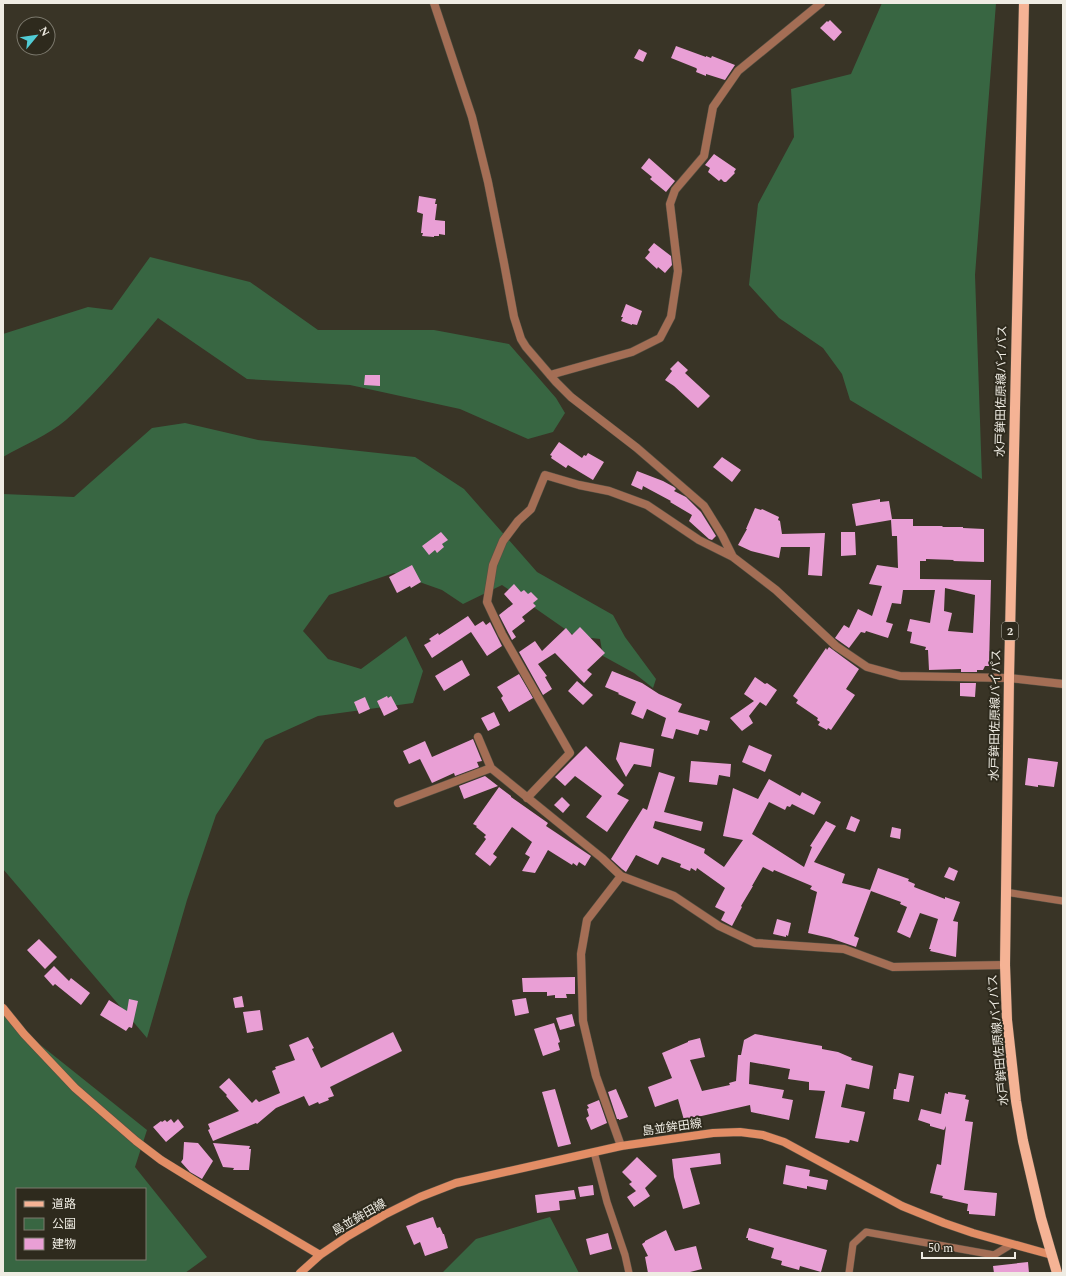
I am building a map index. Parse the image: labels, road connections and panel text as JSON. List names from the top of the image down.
{
  "streets": {
    "main road": ["水戸鉾田佐原線バイパス", "2", "島並鉾田線"]
  },
  "crossings": [
    ["水戸鉾田佐原線バイパス", "2"],
    ["水戸鉾田佐原線バイパス", "島並鉾田線"],
    ["2", "島並鉾田線"]
  ],
  "legend": ["道路", "公園", "建物"],
  "scale_bar": "50 m",
  "north": "top right"
}
